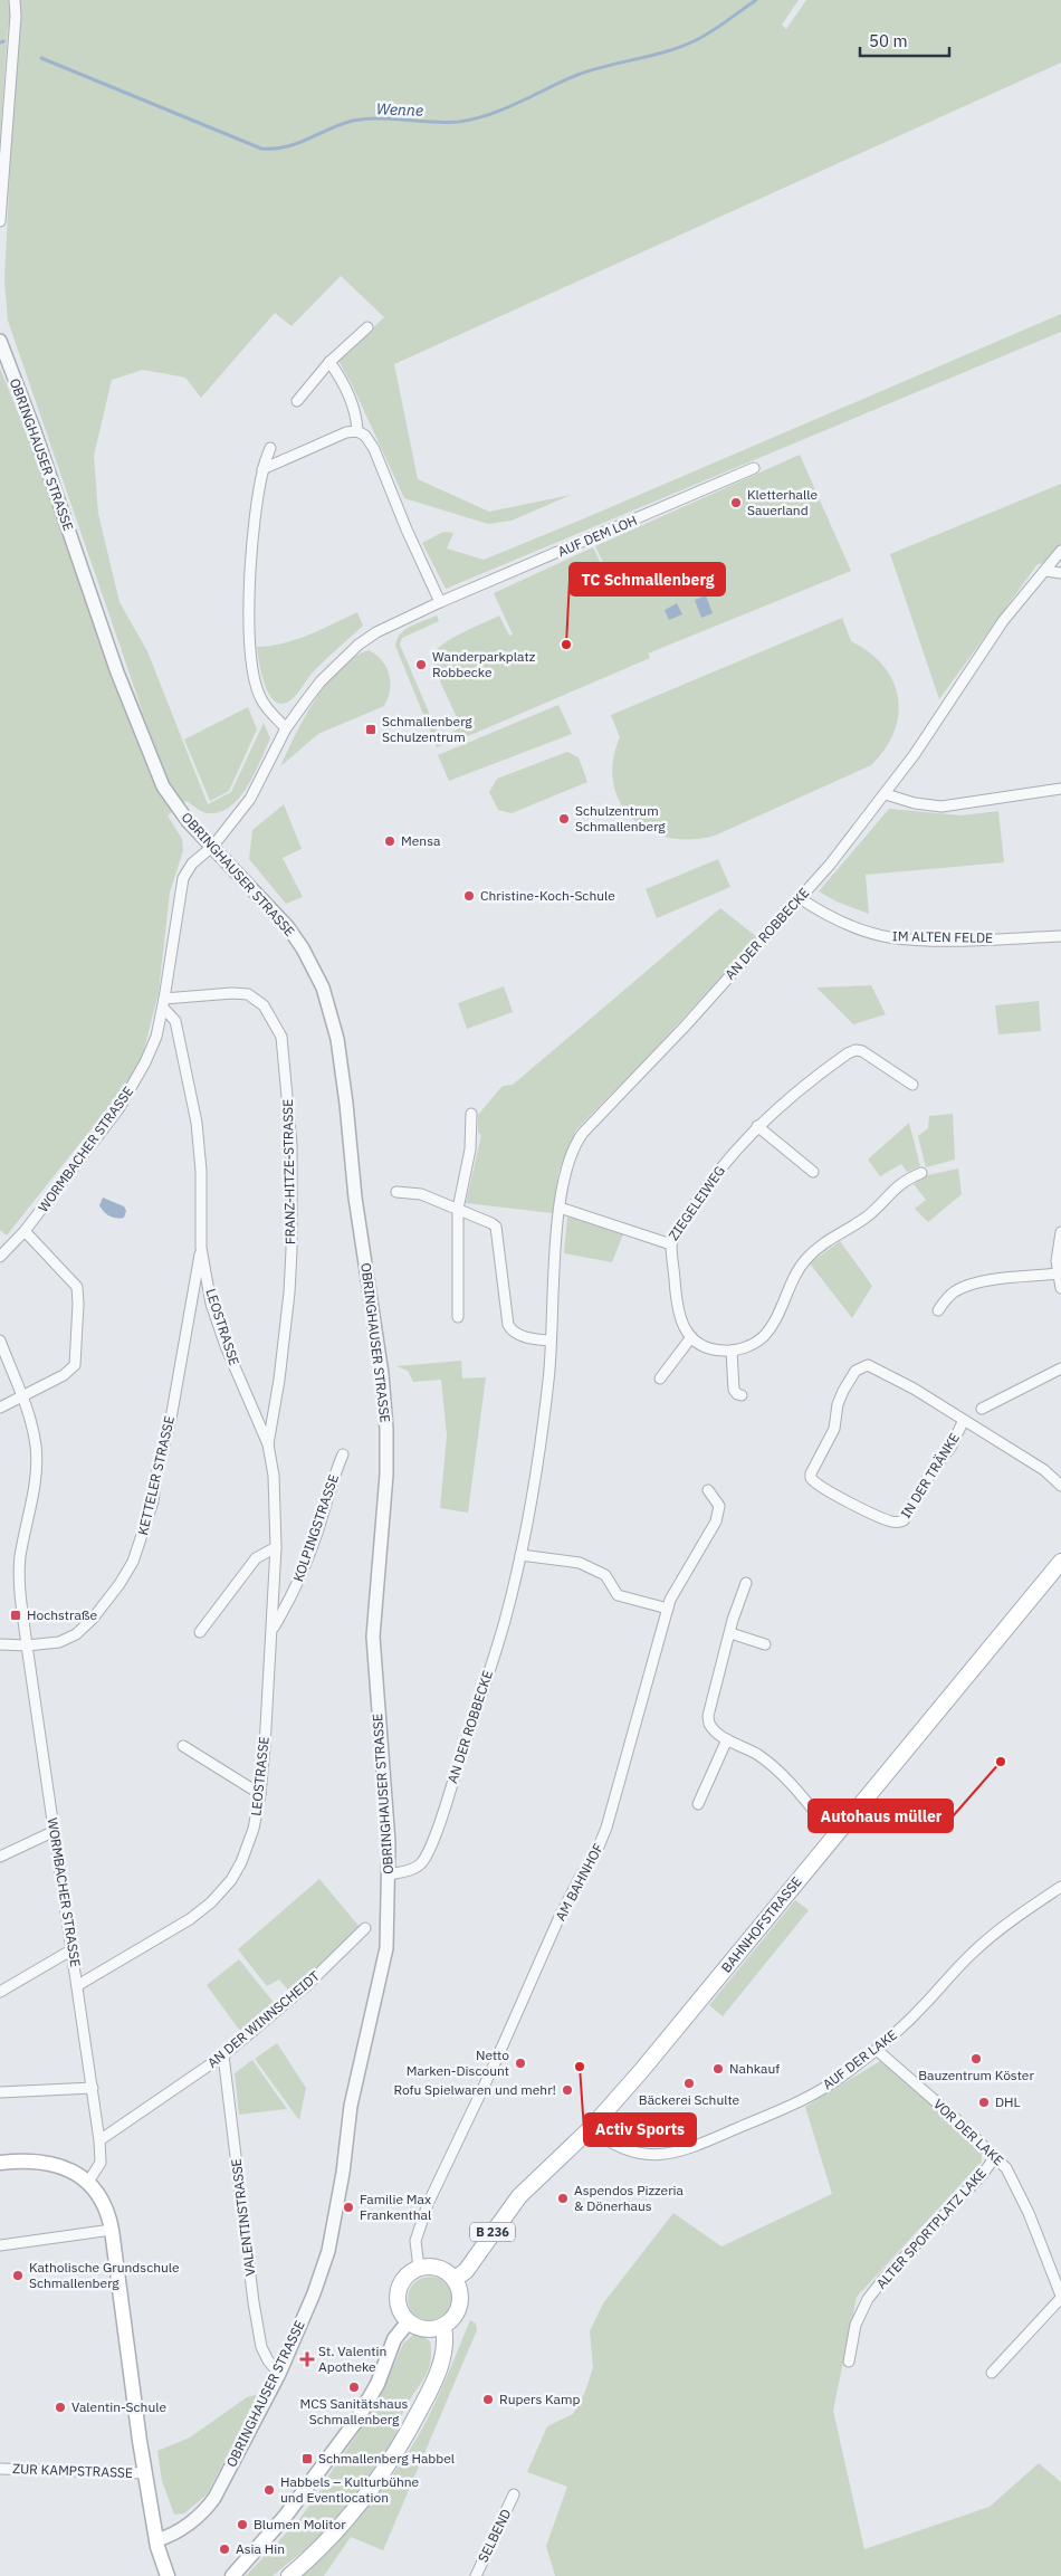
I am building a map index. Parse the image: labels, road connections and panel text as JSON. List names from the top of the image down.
{
  "streets": {
    "main road": ["BAHNHOFSTRASSE", "B 236"],
    "street": [
      "OBRINGHAUSER STRASSE",
      "AUF DEM LOH",
      "AN DER ROBBECKE",
      "IM ALTEN FELDE",
      "WORMBACHER STRASSE",
      "FRANZ-HITZE-STRASSE",
      "ZIEGELEIWEG",
      "LEOSTRASSE",
      "KETTELER STRASSE",
      "IN DER TRÄNKE",
      "KOLPINGSTRASSE",
      "AM BAHNHOF",
      "AN DER WINNSCHEIDT",
      "AUF DER LAKE",
      "VOR DER LAKE",
      "VALENTINSTRASSE",
      "ALTER SPORTPLATZ LAKE",
      "ZUR KAMPSTRASSE",
      "SELBEND"
    ]
  },
  "crossings": [
    ["OBRINGHAUSER STRASSE", "AUF DEM LOH"],
    ["OBRINGHAUSER STRASSE", "AN DER ROBBECKE"],
    ["OBRINGHAUSER STRASSE", "WORMBACHER STRASSE"],
    ["OBRINGHAUSER STRASSE", "VALENTINSTRASSE"],
    ["AUF DEM LOH", "WORMBACHER STRASSE"],
    ["AN DER ROBBECKE", "IM ALTEN FELDE"],
    ["AN DER ROBBECKE", "ZIEGELEIWEG"],
    ["WORMBACHER STRASSE", "FRANZ-HITZE-STRASSE"],
    ["WORMBACHER STRASSE", "LEOSTRASSE"],
    ["WORMBACHER STRASSE", "KETTELER STRASSE"],
    ["WORMBACHER STRASSE", "AN DER WINNSCHEIDT"],
    ["FRANZ-HITZE-STRASSE", "LEOSTRASSE"],
    ["LEOSTRASSE", "KETTELER STRASSE"],
    ["LEOSTRASSE", "KOLPINGSTRASSE"],
    ["AM BAHNHOF", "BAHNHOFSTRASSE"],
    ["BAHNHOFSTRASSE", "AUF DER LAKE"],
    ["AN DER WINNSCHEIDT", "VALENTINSTRASSE"],
    ["AUF DER LAKE", "VOR DER LAKE"],
    ["VOR DER LAKE", "ALTER SPORTPLATZ LAKE"]
  ],
  "water": ["Wenne"],
  "places": {
    "other": [
      "Kletterhalle Sauerland",
      "TC Schmallenberg",
      "Wanderparkplatz Robbecke",
      "Schulzentrum Schmallenberg",
      "Mensa",
      "Christine-Koch-Schule",
      "Autohaus müller",
      "Bauzentrum Köster",
      "Netto Marken-Discount",
      "Activ Sports",
      "Nahkauf",
      "Bäckerei Schulte",
      "Rofu Spielwaren und mehr!",
      "DHL",
      "Aspendos Pizzeria & Dönerhaus",
      "Familie Max Frankenthal",
      "Katholische Grundschule Schmallenberg",
      "MCS Sanitätshaus Schmallenberg",
      "Rupers Kamp",
      "Valentin-Schule",
      "Habbels – Kulturbühne und Eventlocation",
      "Blumen Molitor",
      "Asia Hin"
    ],
    "transit": ["Schmallenberg Schulzentrum", "Hochstraße", "Schmallenberg Habbel"],
    "health": ["St. Valentin Apotheke"]
  },
  "scale_bar": "50 m"
}
